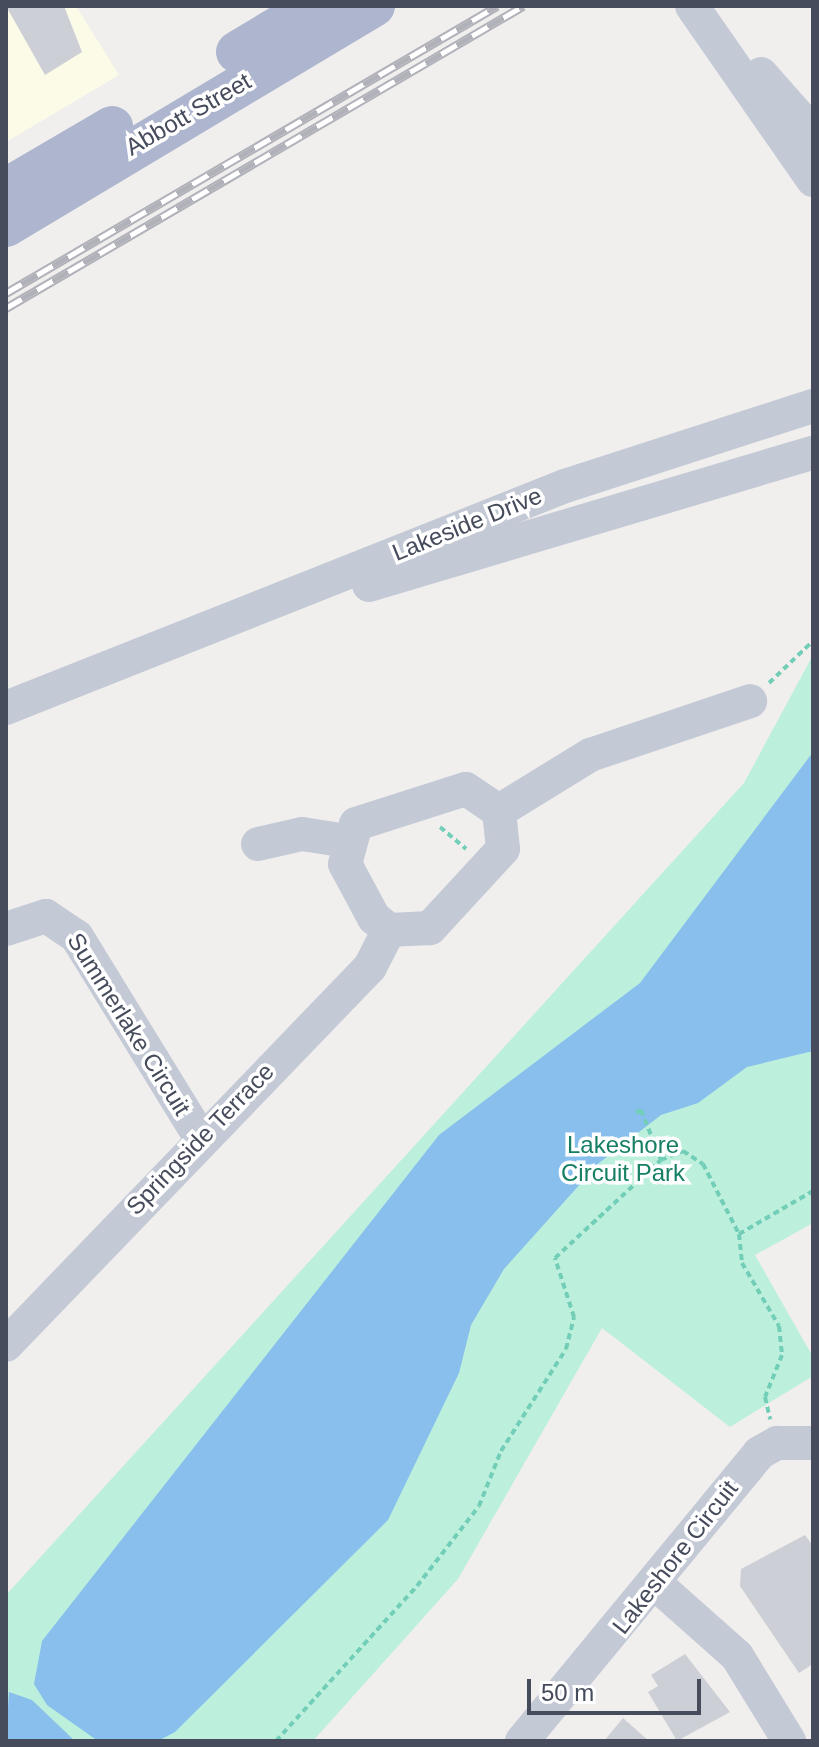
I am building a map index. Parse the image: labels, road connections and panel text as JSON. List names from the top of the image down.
{
  "streets": {
    "main road": ["Abbott Street"],
    "street": [
      "Lakeside Drive",
      "Summerlake Circuit",
      "Springside Terrace",
      "Lakeshore Circuit"
    ]
  },
  "crossings": [
    ["Summerlake Circuit", "Springside Terrace"]
  ],
  "parks": ["Lakeshore Circuit Park"],
  "scale_bar": "50 m"
}
